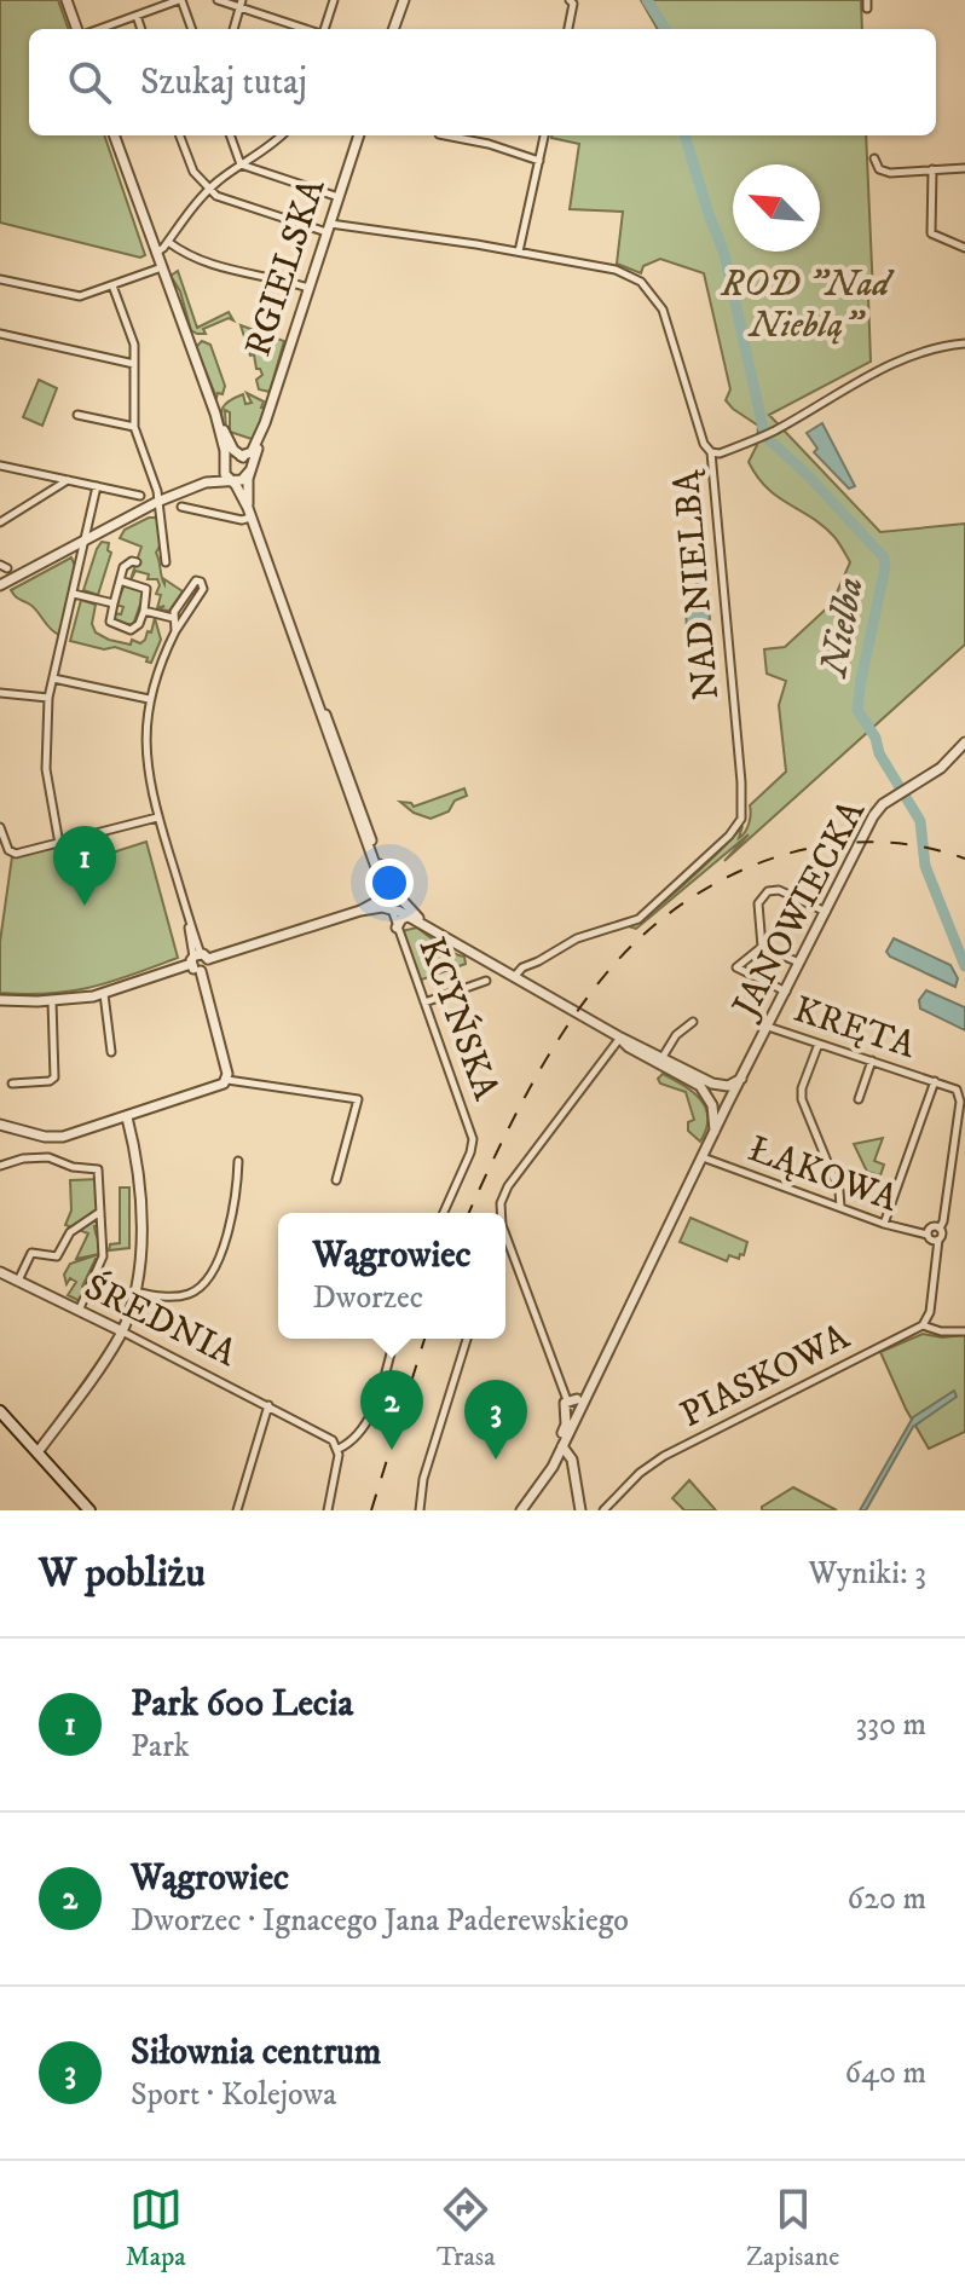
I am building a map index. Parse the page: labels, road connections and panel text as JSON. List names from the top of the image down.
{
  "streets": {
    "street": [
      "RGIELSKA",
      "NAD NIELBĄ",
      "JANOWIECKA",
      "KCYŃSKA",
      "KRĘTA",
      "ŁĄKOWA",
      "ŚREDNIA",
      "PIASKOWA"
    ]
  },
  "crossings": [
    ["RGIELSKA", "NAD NIELBĄ"],
    ["RGIELSKA", "KCYŃSKA"],
    ["JANOWIECKA", "KRĘTA"],
    ["JANOWIECKA", "ŁĄKOWA"],
    ["KRĘTA", "ŁĄKOWA"]
  ],
  "water": ["Nielba"],
  "parks": ["ROD \"Nad Nieblą\""],
  "north": "top left",
  "page": {
    "search": "Szukaj tutaj",
    "pins": ["1", "2", "3"],
    "popup": ["Wągrowiec", "Dworzec"],
    "heading": ["W pobliżu", "Wyniki: 3"],
    "list": [
      {
        "mark": "1",
        "name": "Park 600 Lecia",
        "note": "Park",
        "value": "330 m"
      },
      {
        "mark": "2",
        "name": "Wągrowiec",
        "note": "Dworzec · Ignacego Jana Paderewskiego",
        "value": "620 m"
      },
      {
        "mark": "3",
        "name": "Siłownia centrum",
        "note": "Sport · Kolejowa",
        "value": "640 m"
      }
    ],
    "nav": ["Mapa", "Trasa", "Zapisane"]
  }
}
